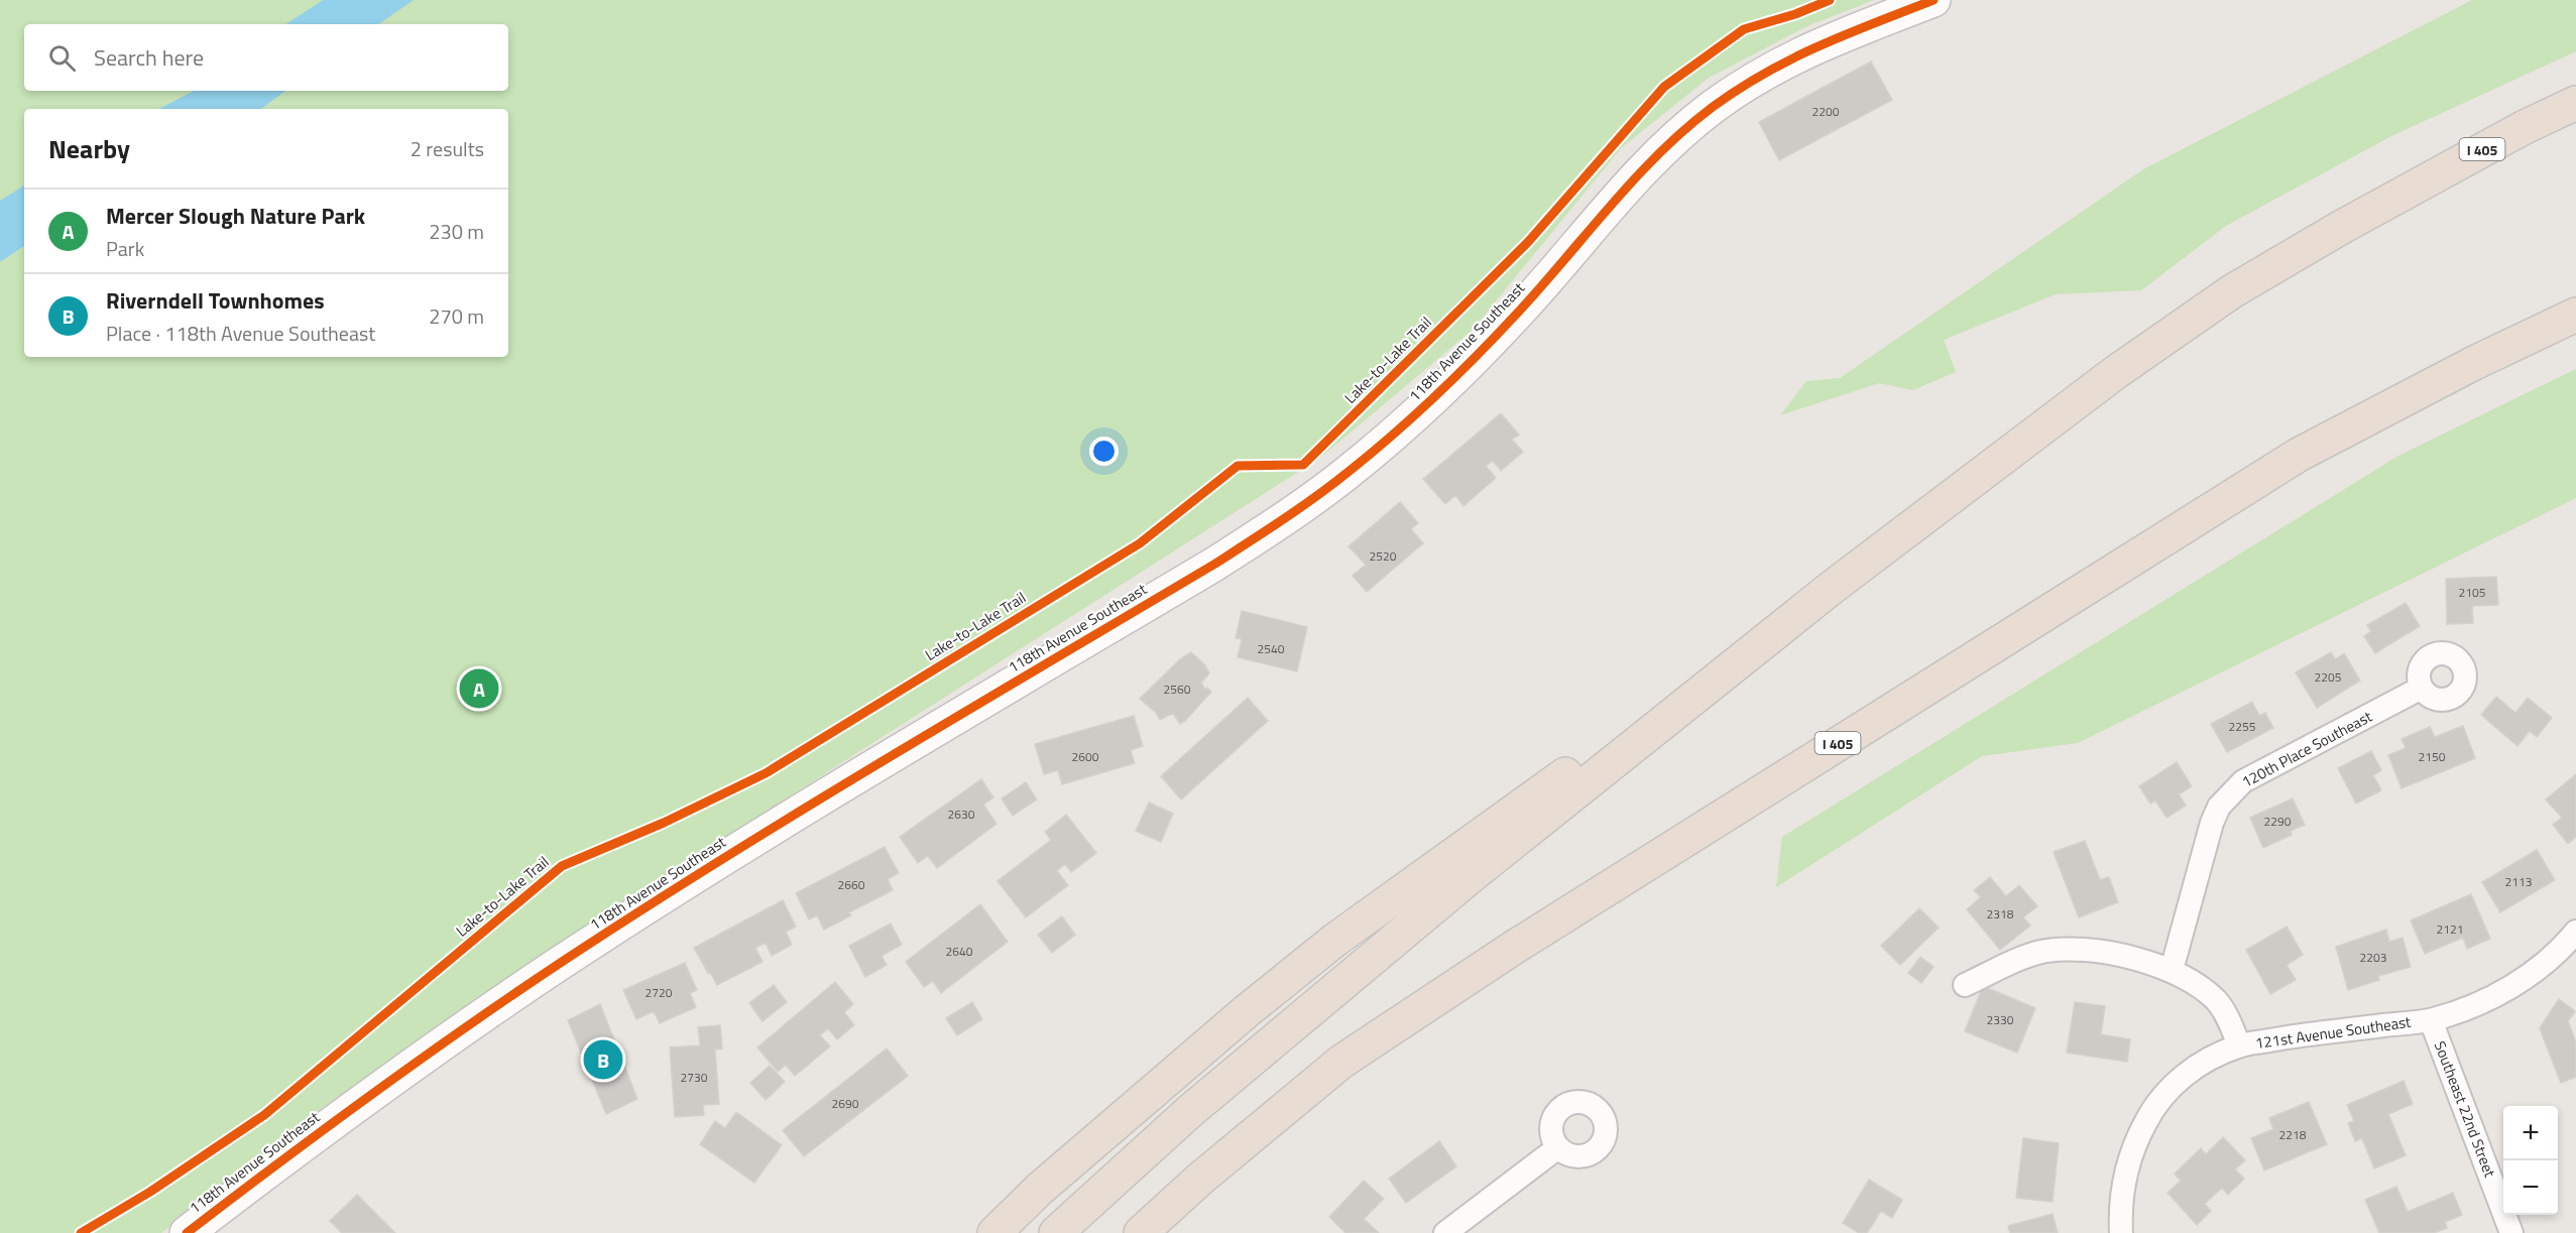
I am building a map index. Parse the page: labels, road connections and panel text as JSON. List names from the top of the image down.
{
  "streets": {
    "highway": ["I 405"],
    "street": [
      "118th Avenue Southeast",
      "120th Place Southeast",
      "121st Avenue Southeast",
      "Southeast 22nd Street"
    ],
    "cycle path": ["Lake-to-Lake Trail"]
  },
  "crossings": [
    ["120th Place Southeast", "121st Avenue Southeast"],
    ["121st Avenue Southeast", "Southeast 22nd Street"]
  ],
  "house_numbers": [
    "2200",
    "2520",
    "2105",
    "2540",
    "2205",
    "2560",
    "2255",
    "2600",
    "2150",
    "2630",
    "2290",
    "2113",
    "2660",
    "2318",
    "2121",
    "2640",
    "2203",
    "2720",
    "2330",
    "2730",
    "2690",
    "2218"
  ],
  "page": {
    "search": "Search here",
    "heading": ["Nearby", "2 results"],
    "list": [
      {
        "mark": "A",
        "name": "Mercer Slough Nature Park",
        "note": "Park",
        "value": "230 m"
      },
      {
        "mark": "B",
        "name": "Riverndell Townhomes",
        "note": "Place · 118th Avenue Southeast",
        "value": "270 m"
      }
    ],
    "pins": ["A", "B"],
    "map_buttons": ["+", "−"]
  }
}
